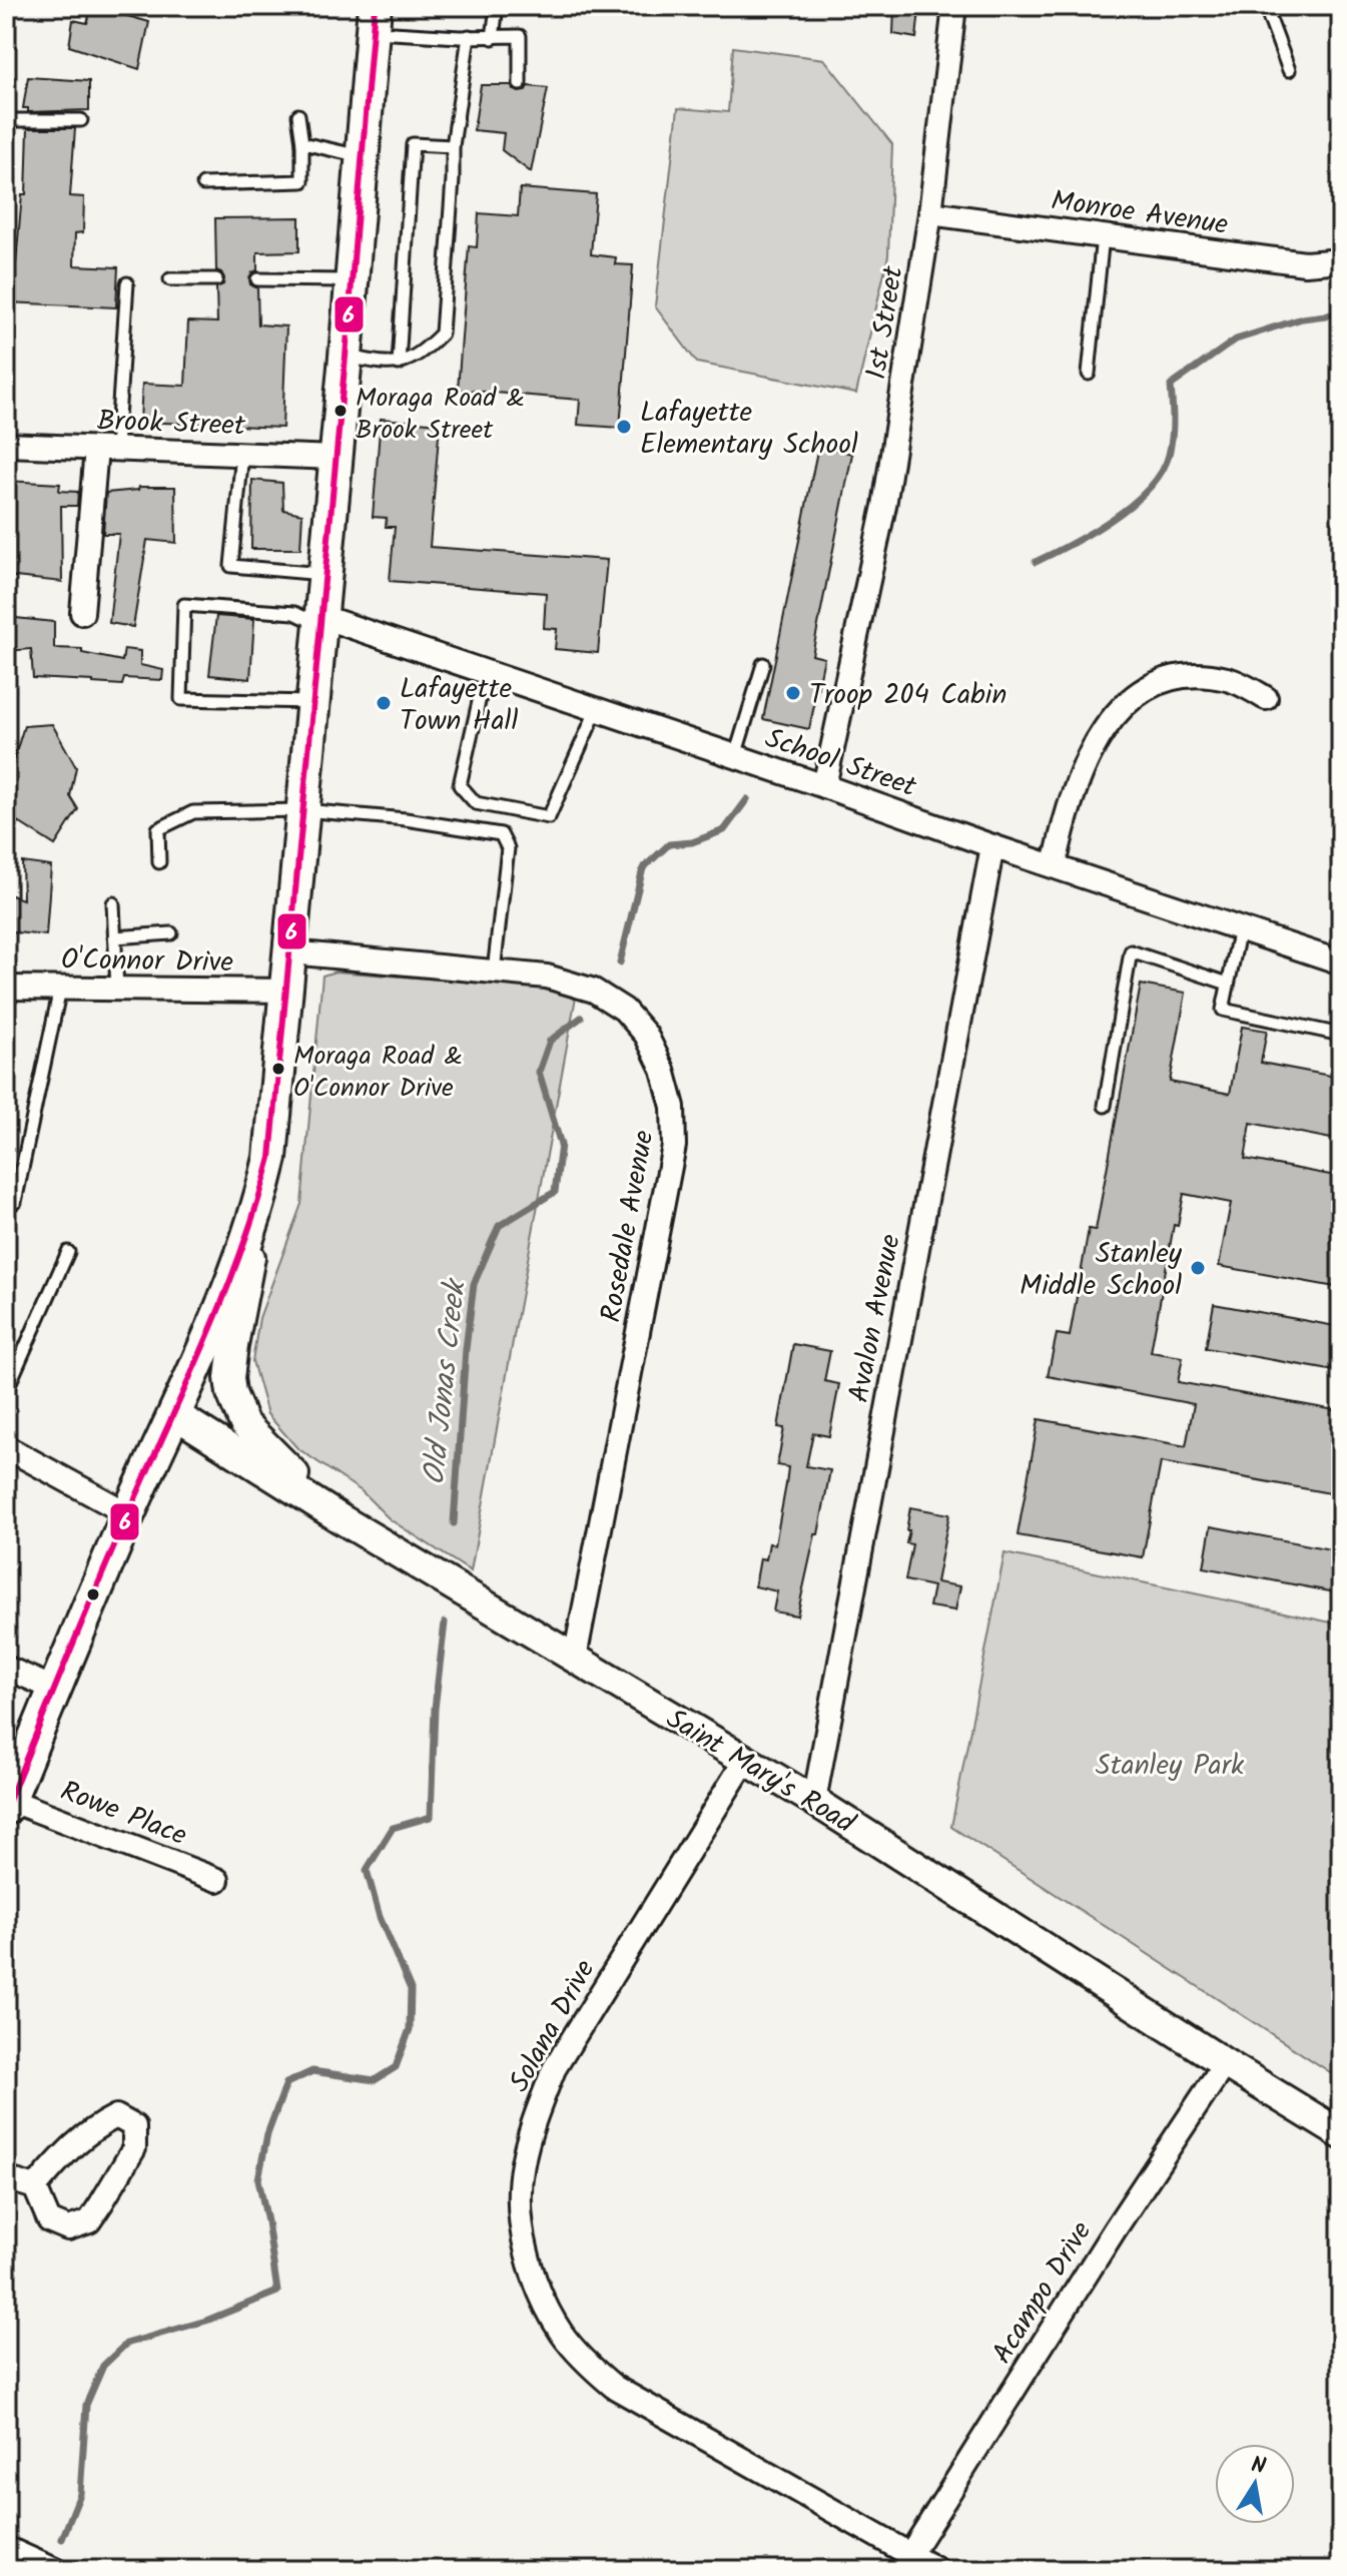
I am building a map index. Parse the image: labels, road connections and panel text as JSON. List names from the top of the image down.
{
  "streets": {
    "street": [
      "Monroe Avenue",
      "1st Street",
      "Brook Street",
      "School Street",
      "O'Connor Drive",
      "Rosedale Avenue",
      "Avalon Avenue",
      "Saint Mary's Road",
      "Rowe Place",
      "Solana Drive",
      "Acampo Drive"
    ]
  },
  "crossings": [
    ["Monroe Avenue", "1st Street"],
    ["1st Street", "School Street"],
    ["School Street", "Avalon Avenue"],
    ["Rosedale Avenue", "Saint Mary's Road"],
    ["Avalon Avenue", "Saint Mary's Road"],
    ["Saint Mary's Road", "Solana Drive"],
    ["Saint Mary's Road", "Acampo Drive"],
    ["Solana Drive", "Acampo Drive"]
  ],
  "water": ["Old Jonas Creek"],
  "parks": ["Stanley Park"],
  "places": [
    "Moraga Road & Brook Street",
    "Lafayette Elementary School",
    "Troop 204 Cabin",
    "Lafayette Town Hall",
    "Moraga Road & O'Connor Drive",
    "Stanley Middle School"
  ],
  "lines": ["transit line 6"],
  "north": "top"
}
